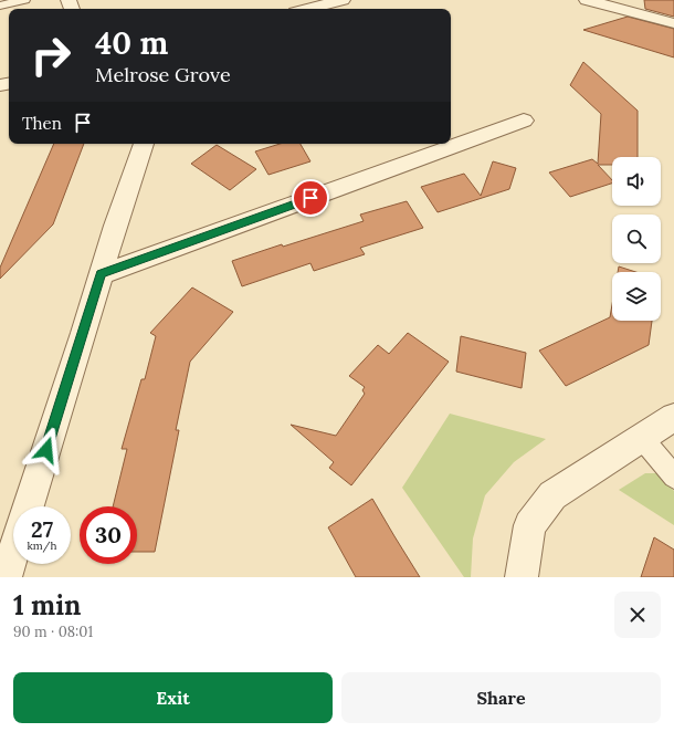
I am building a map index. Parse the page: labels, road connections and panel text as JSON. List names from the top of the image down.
{
  "page": {
    "turn": ["40 m", "Melrose Grove"],
    "then": "Then",
    "speed": "27 km/h",
    "limit": "30",
    "heading": ["1 min", "90 m · 08:01"],
    "buttons": ["Exit", "Share"]
  }
}
